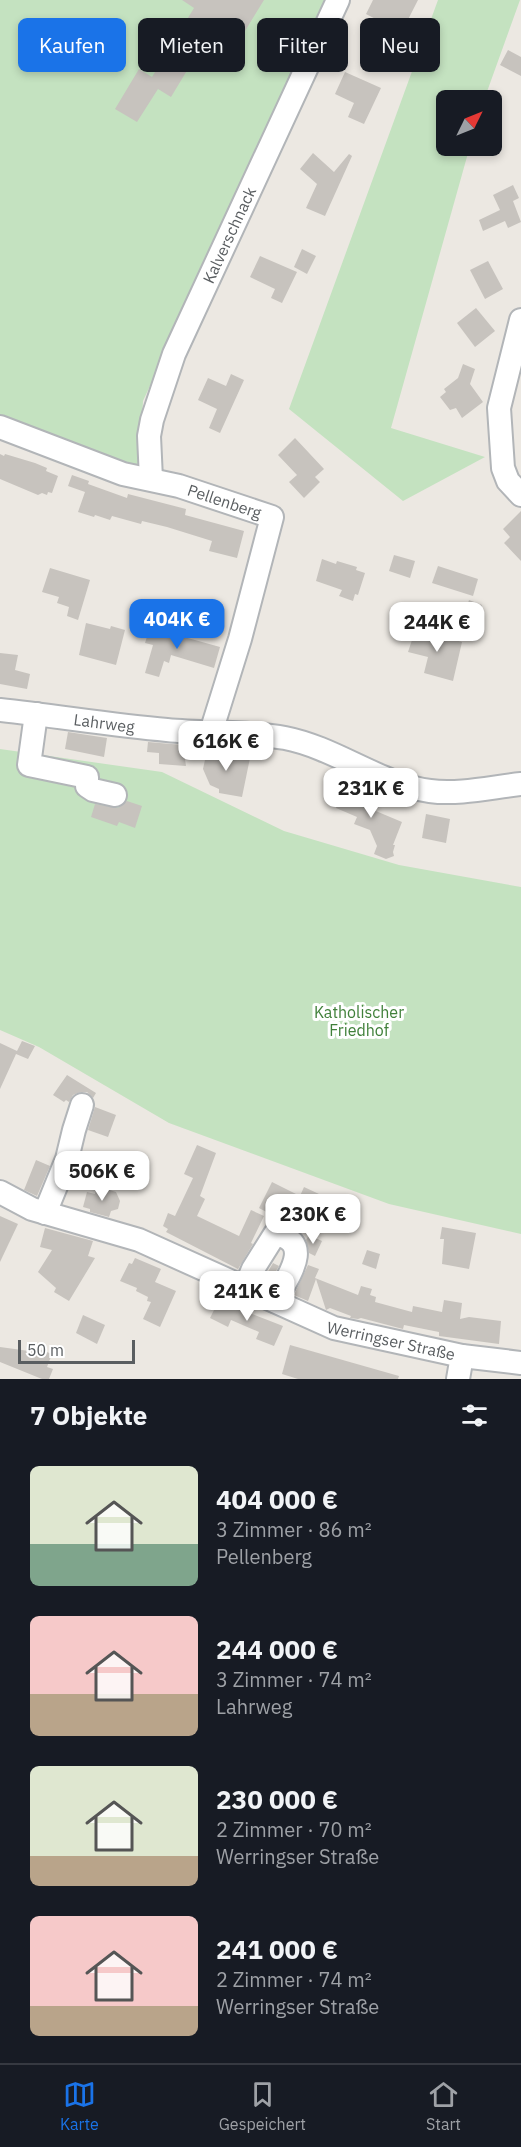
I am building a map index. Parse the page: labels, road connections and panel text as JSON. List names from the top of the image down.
{
  "streets": {
    "street": [
      "Kalverschnack",
      "Pellenberg",
      "Lahrweg",
      "Werringser Straße"
    ]
  },
  "crossings": [
    ["Kalverschnack", "Pellenberg"],
    ["Pellenberg", "Lahrweg"]
  ],
  "parks": ["Katholischer Friedhof"],
  "scale_bar": "50 m",
  "north": "top right",
  "page": {
    "chip": [
      "Kaufen",
      "Mieten",
      "Filter",
      "Neu"
    ],
    "price": [
      "404K €",
      "244K €",
      "616K €",
      "231K €",
      "506K €",
      "230K €",
      "241K €"
    ],
    "scale": "50 m",
    "heading": "7 Objekte",
    "list": [
      {
        "name": "404 000 €",
        "note": "3 Zimmer · 86 m² · Pellenberg"
      },
      {
        "name": "244 000 €",
        "note": "3 Zimmer · 74 m² · Lahrweg"
      },
      {
        "name": "230 000 €",
        "note": "2 Zimmer · 70 m² · Werringser Straße"
      },
      {
        "name": "241 000 €",
        "note": "2 Zimmer · 74 m² · Werringser Straße"
      }
    ],
    "tabs": ["Karte", "Gespeichert", "Start"]
  }
}
